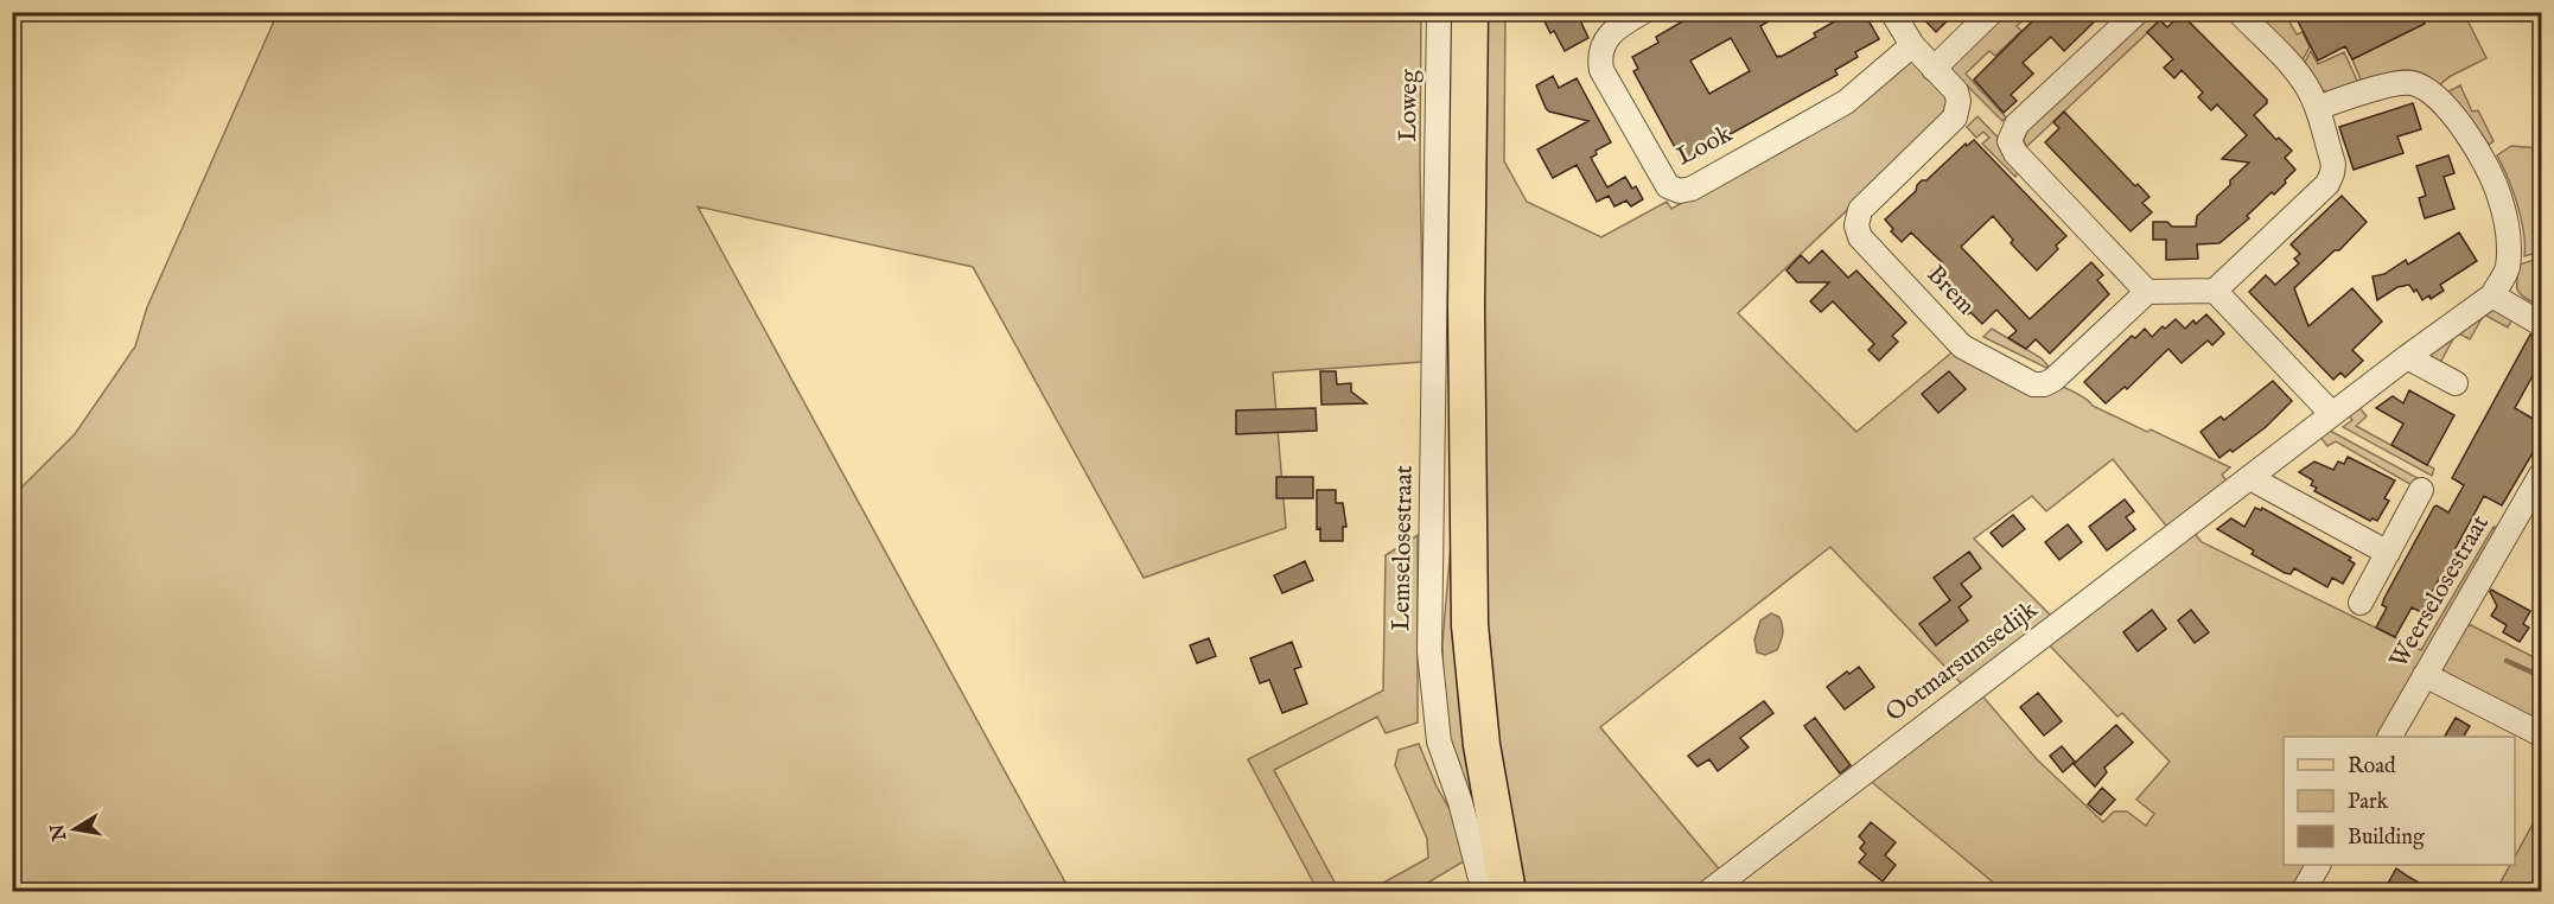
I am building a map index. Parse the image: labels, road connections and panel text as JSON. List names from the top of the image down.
{
  "streets": {
    "street": [
      "Loweg",
      "Look",
      "Brem",
      "Lemselosestraat",
      "Weerselosestraat",
      "Ootmarsumsedijk"
    ]
  },
  "crossings": [
    ["Loweg", "Lemselosestraat"]
  ],
  "legend": ["Road", "Park", "Building"],
  "north": "left"
}
